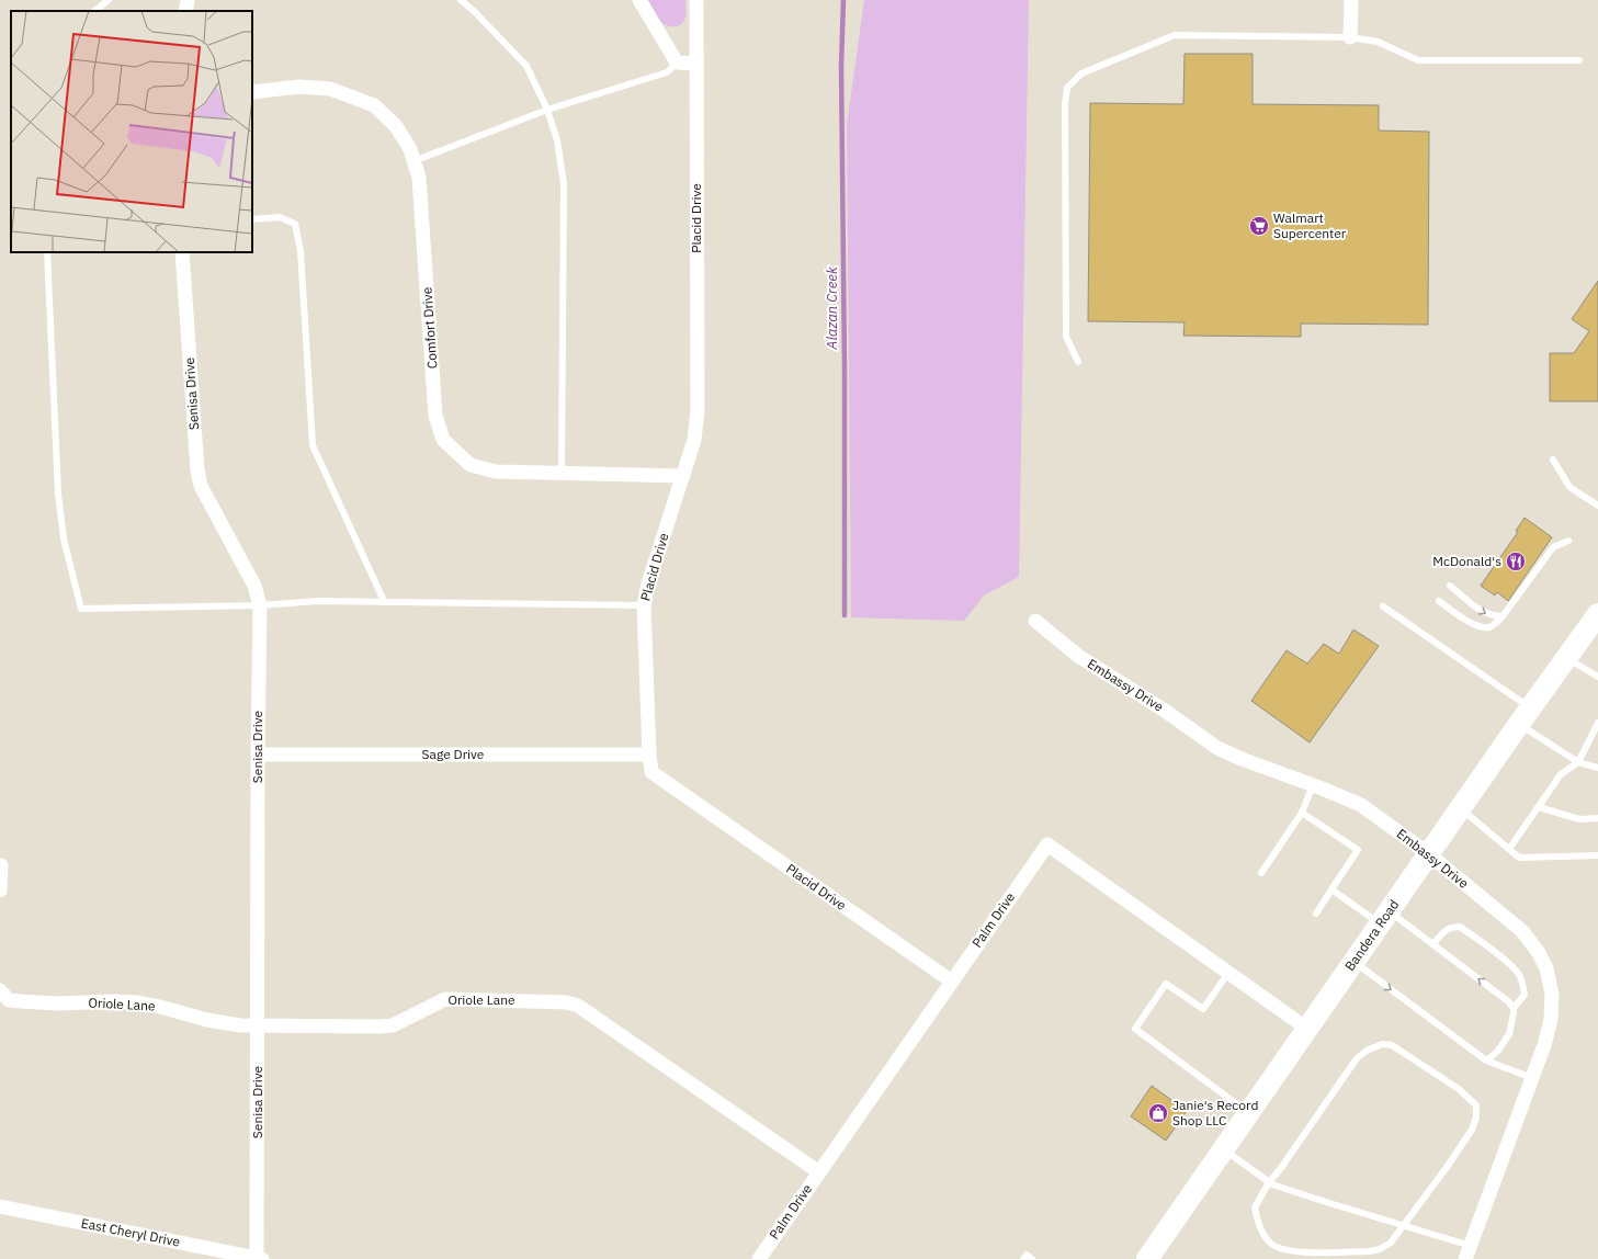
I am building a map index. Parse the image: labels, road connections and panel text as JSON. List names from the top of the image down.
{
  "streets": {
    "main road": ["Bandera Road"],
    "street": [
      "Placid Drive",
      "Comfort Drive",
      "Senisa Drive",
      "Embassy Drive",
      "Sage Drive",
      "Palm Drive",
      "Oriole Lane",
      "East Cheryl Drive"
    ]
  },
  "crossings": [
    ["Placid Drive", "Comfort Drive"],
    ["Placid Drive", "Sage Drive"],
    ["Placid Drive", "Palm Drive"],
    ["Senisa Drive", "Sage Drive"],
    ["Senisa Drive", "Oriole Lane"],
    ["Senisa Drive", "East Cheryl Drive"],
    ["Embassy Drive", "Bandera Road"],
    ["Palm Drive", "Bandera Road"],
    ["Palm Drive", "Oriole Lane"]
  ],
  "water": ["Alazan Creek"],
  "places": {
    "supermarket": ["Walmart Supercenter"],
    "restaurant": ["McDonald's"],
    "shop": ["Janie's Record Shop LLC"]
  }
}
